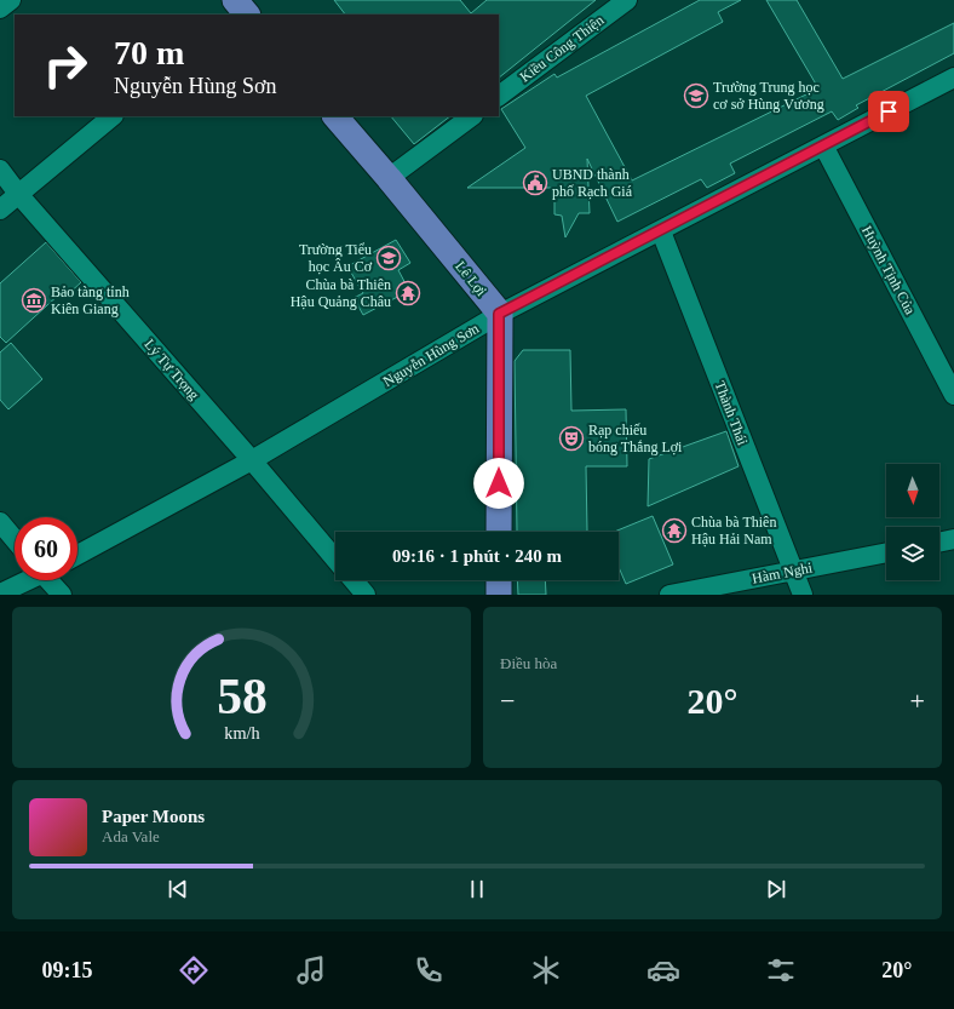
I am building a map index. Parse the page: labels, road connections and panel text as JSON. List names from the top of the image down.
{
  "streets": {
    "main road": ["Lê Lợi"],
    "street": [
      "Kiều Công Thiện",
      "Huỳnh Tịnh Của",
      "Nguyễn Hùng Sơn",
      "Lý Tự Trọng",
      "Thành Thái",
      "Hàm Nghi"
    ]
  },
  "crossings": [
    ["Huỳnh Tịnh Của", "Nguyễn Hùng Sơn"],
    ["Lê Lợi", "Nguyễn Hùng Sơn"],
    ["Nguyễn Hùng Sơn", "Lý Tự Trọng"],
    ["Nguyễn Hùng Sơn", "Thành Thái"],
    ["Thành Thái", "Hàm Nghi"]
  ],
  "places": {
    "school or university": ["Trường Trung học cơ sở Hùng Vương", "Trường Tiểu học Âu Cơ"],
    "public building": ["UBND thành phố Rạch Giá"],
    "temple": ["Chùa bà Thiên Hậu Quảng Châu", "Chùa bà Thiên Hậu Hải Nam"],
    "museum": ["Bảo tàng tỉnh Kiên Giang"],
    "theatre": ["Rạp chiếu bóng Thắng Lợi"]
  },
  "north": "bottom",
  "page": {
    "turn": ["70 m", "Nguyễn Hùng Sơn"],
    "limit": "60",
    "trip": "09:16 · 1 phút · 240 m",
    "tile": "Điều hòa",
    "heat": ["−", "20°", "+"],
    "song": ["Paper Moons", "Ada Vale"],
    "tabs": ["09:15", "20°"],
    "gauge": ["58", "km/h"]
  }
}
